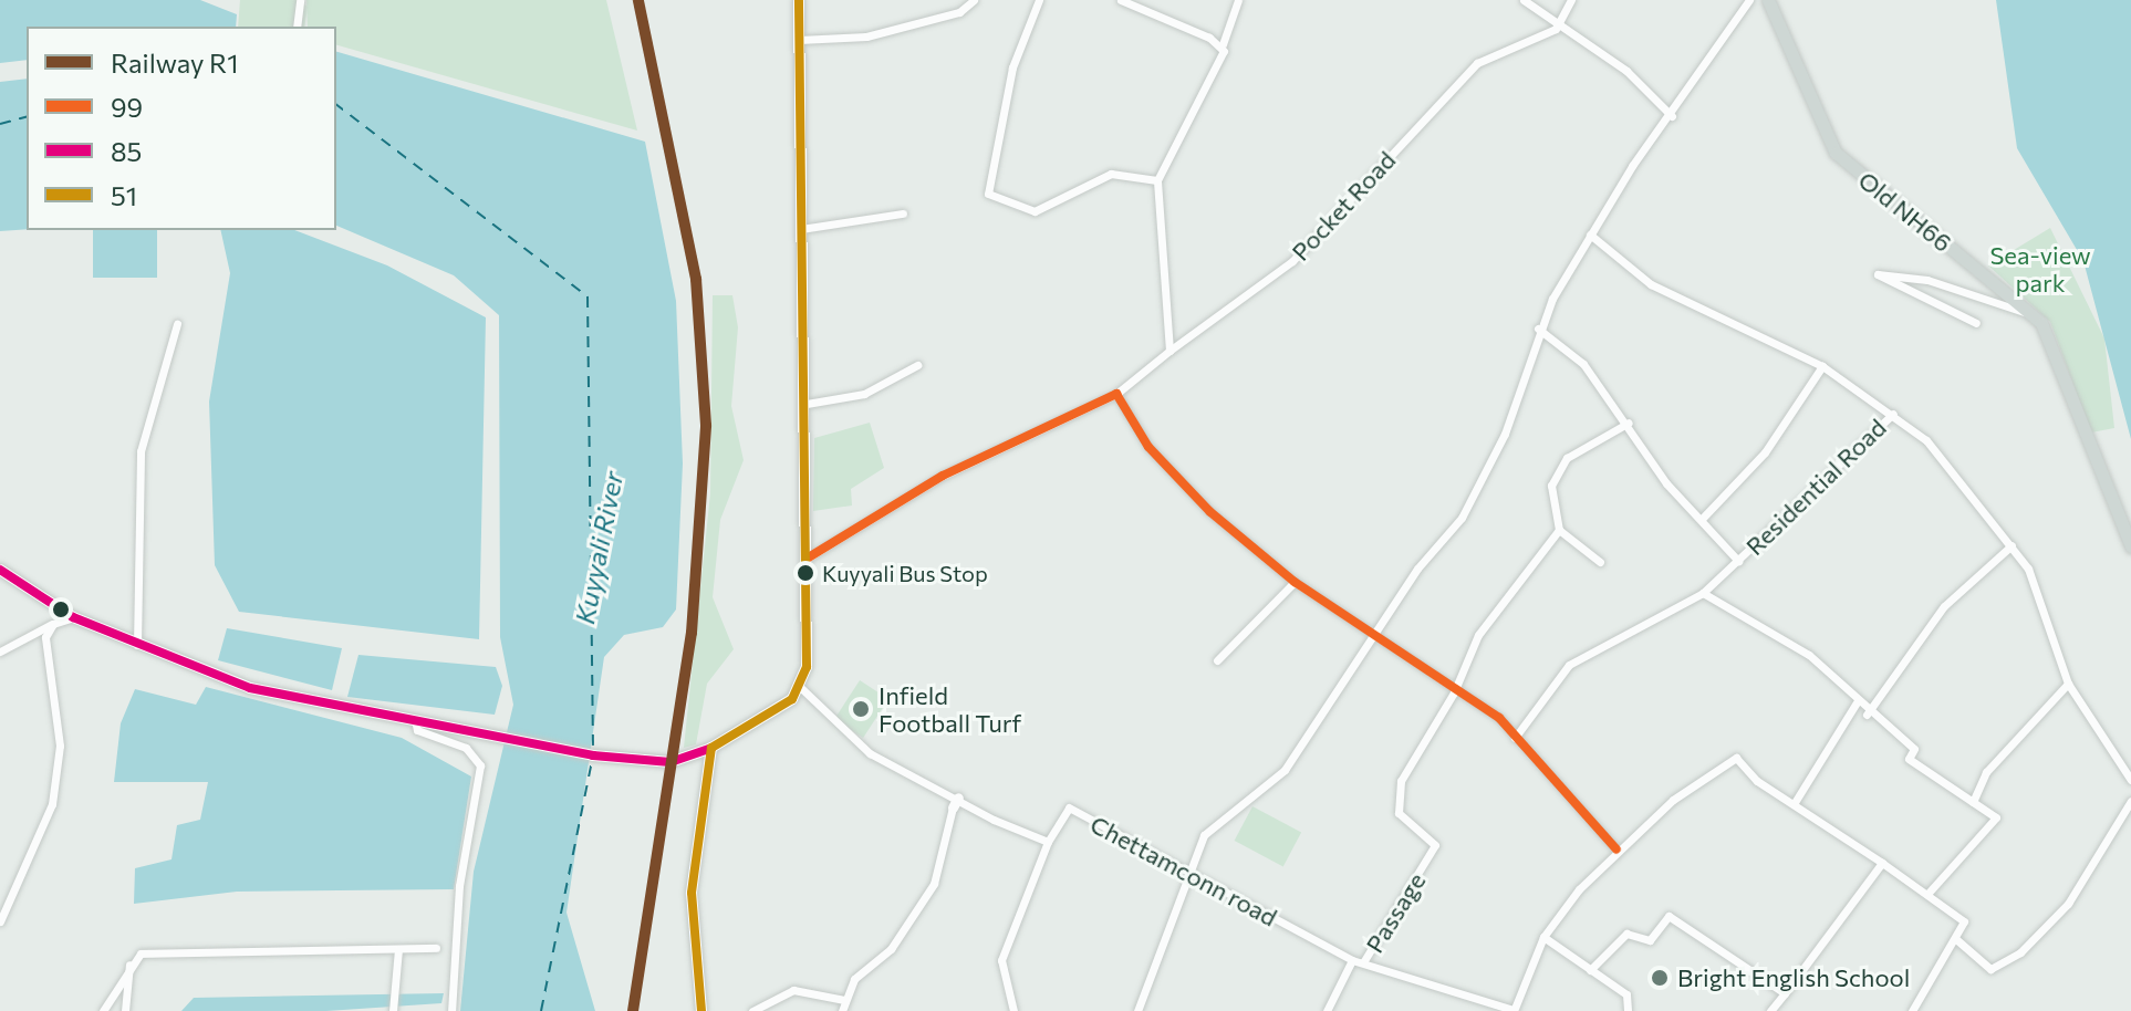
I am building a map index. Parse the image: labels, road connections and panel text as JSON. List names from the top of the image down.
{
  "streets": {
    "main road": ["Old NH66"],
    "street": [
      "Pocket Road",
      "Residential Road",
      "Chettamconn road",
      "Passage"
    ]
  },
  "crossings": [
    ["Chettamconn road", "Passage"]
  ],
  "water": ["Kuyyali River"],
  "parks": ["Sea-view park"],
  "places": ["Kuyyali Bus Stop", "Infield Football Turf", "Bright English School"],
  "lines": [
    "rail line R1",
    "transit line 51",
    "transit line 99",
    "transit line 85"
  ],
  "legend": [
    "Railway R1",
    "99",
    "85",
    "51"
  ]
}
